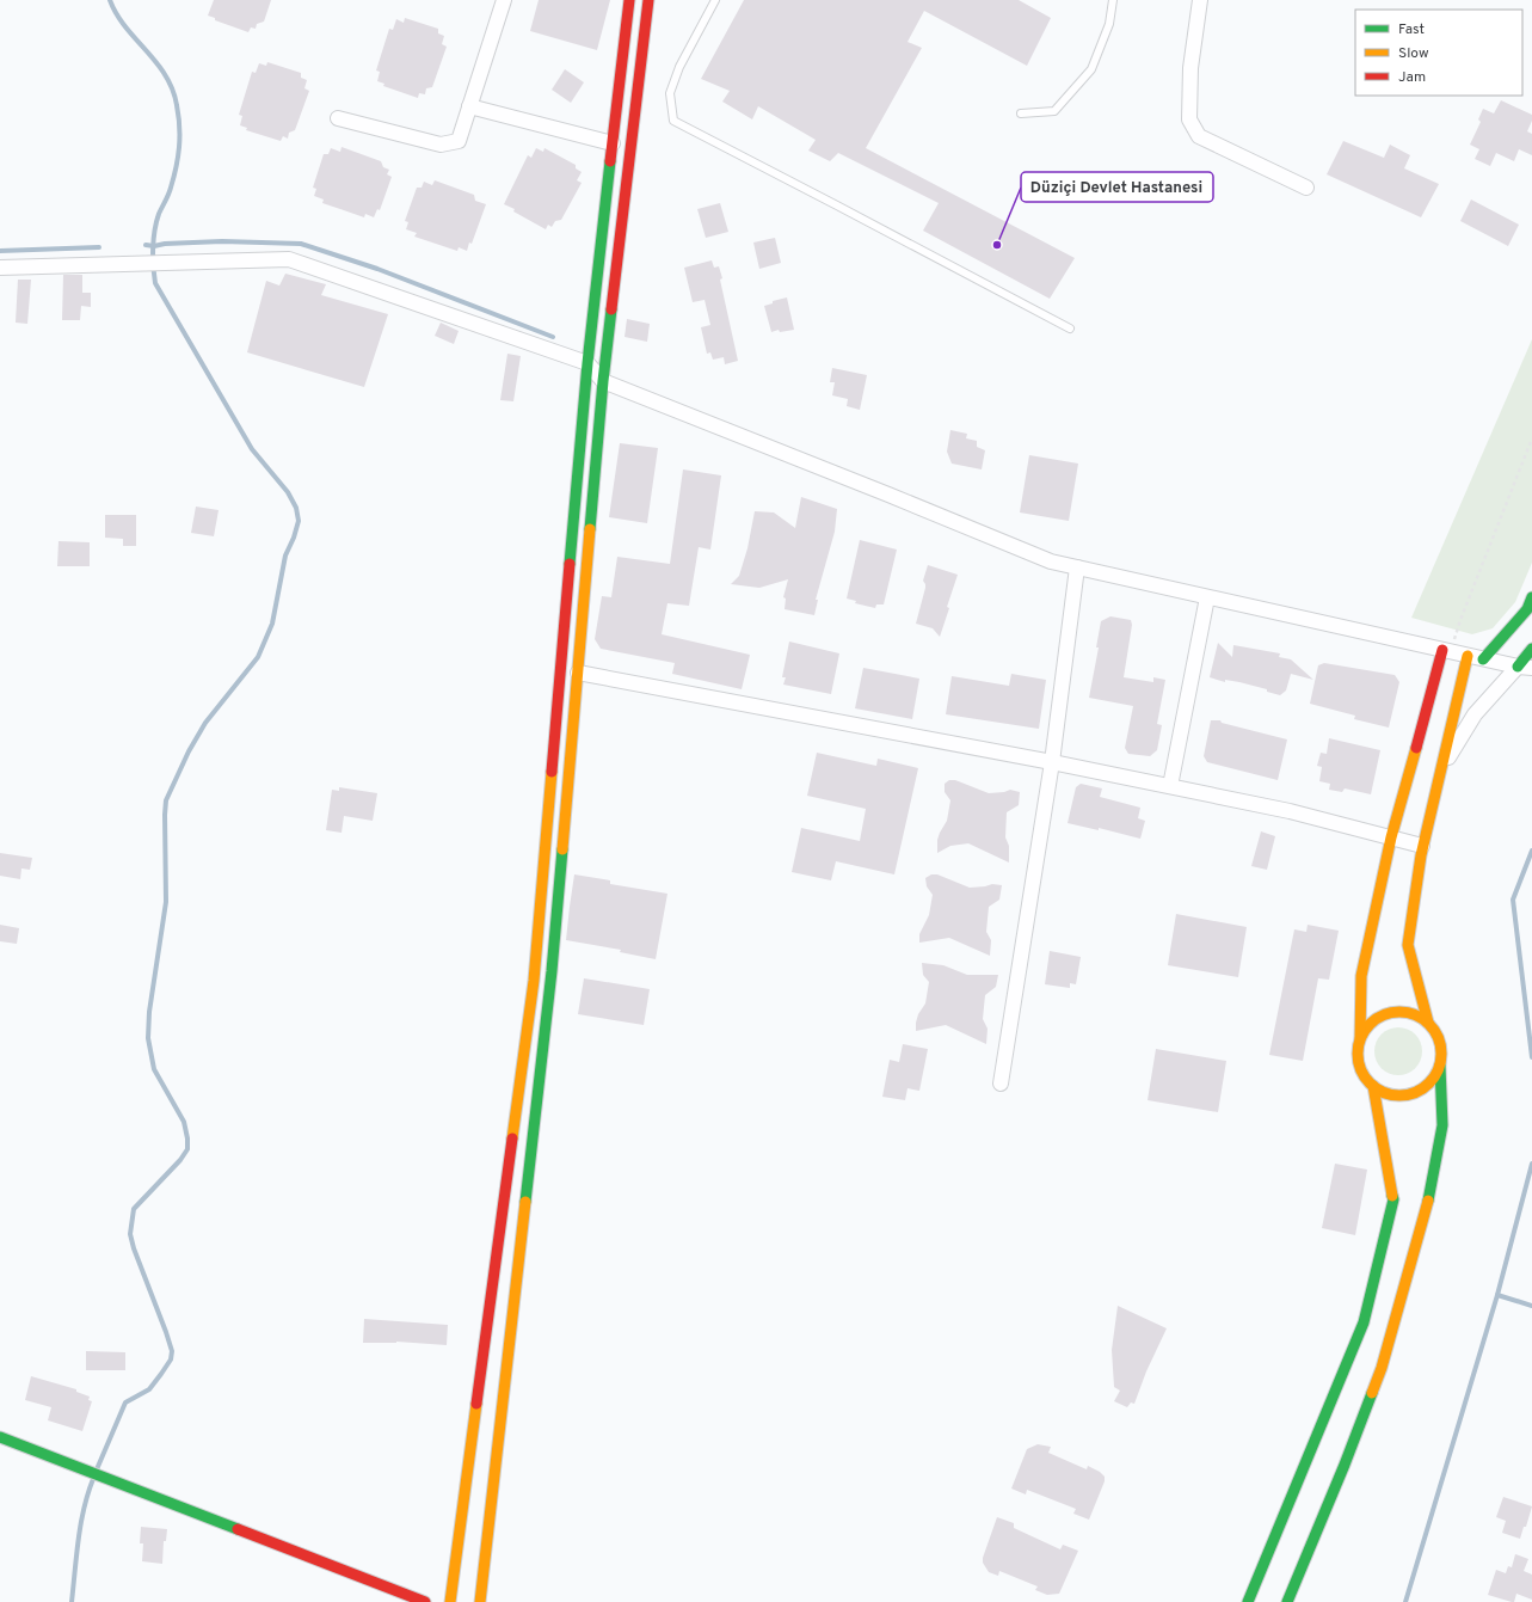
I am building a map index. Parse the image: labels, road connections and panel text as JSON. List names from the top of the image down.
{
  "places": ["Düziçi Devlet Hastanesi"],
  "legend": ["Fast", "Slow", "Jam"]
}
